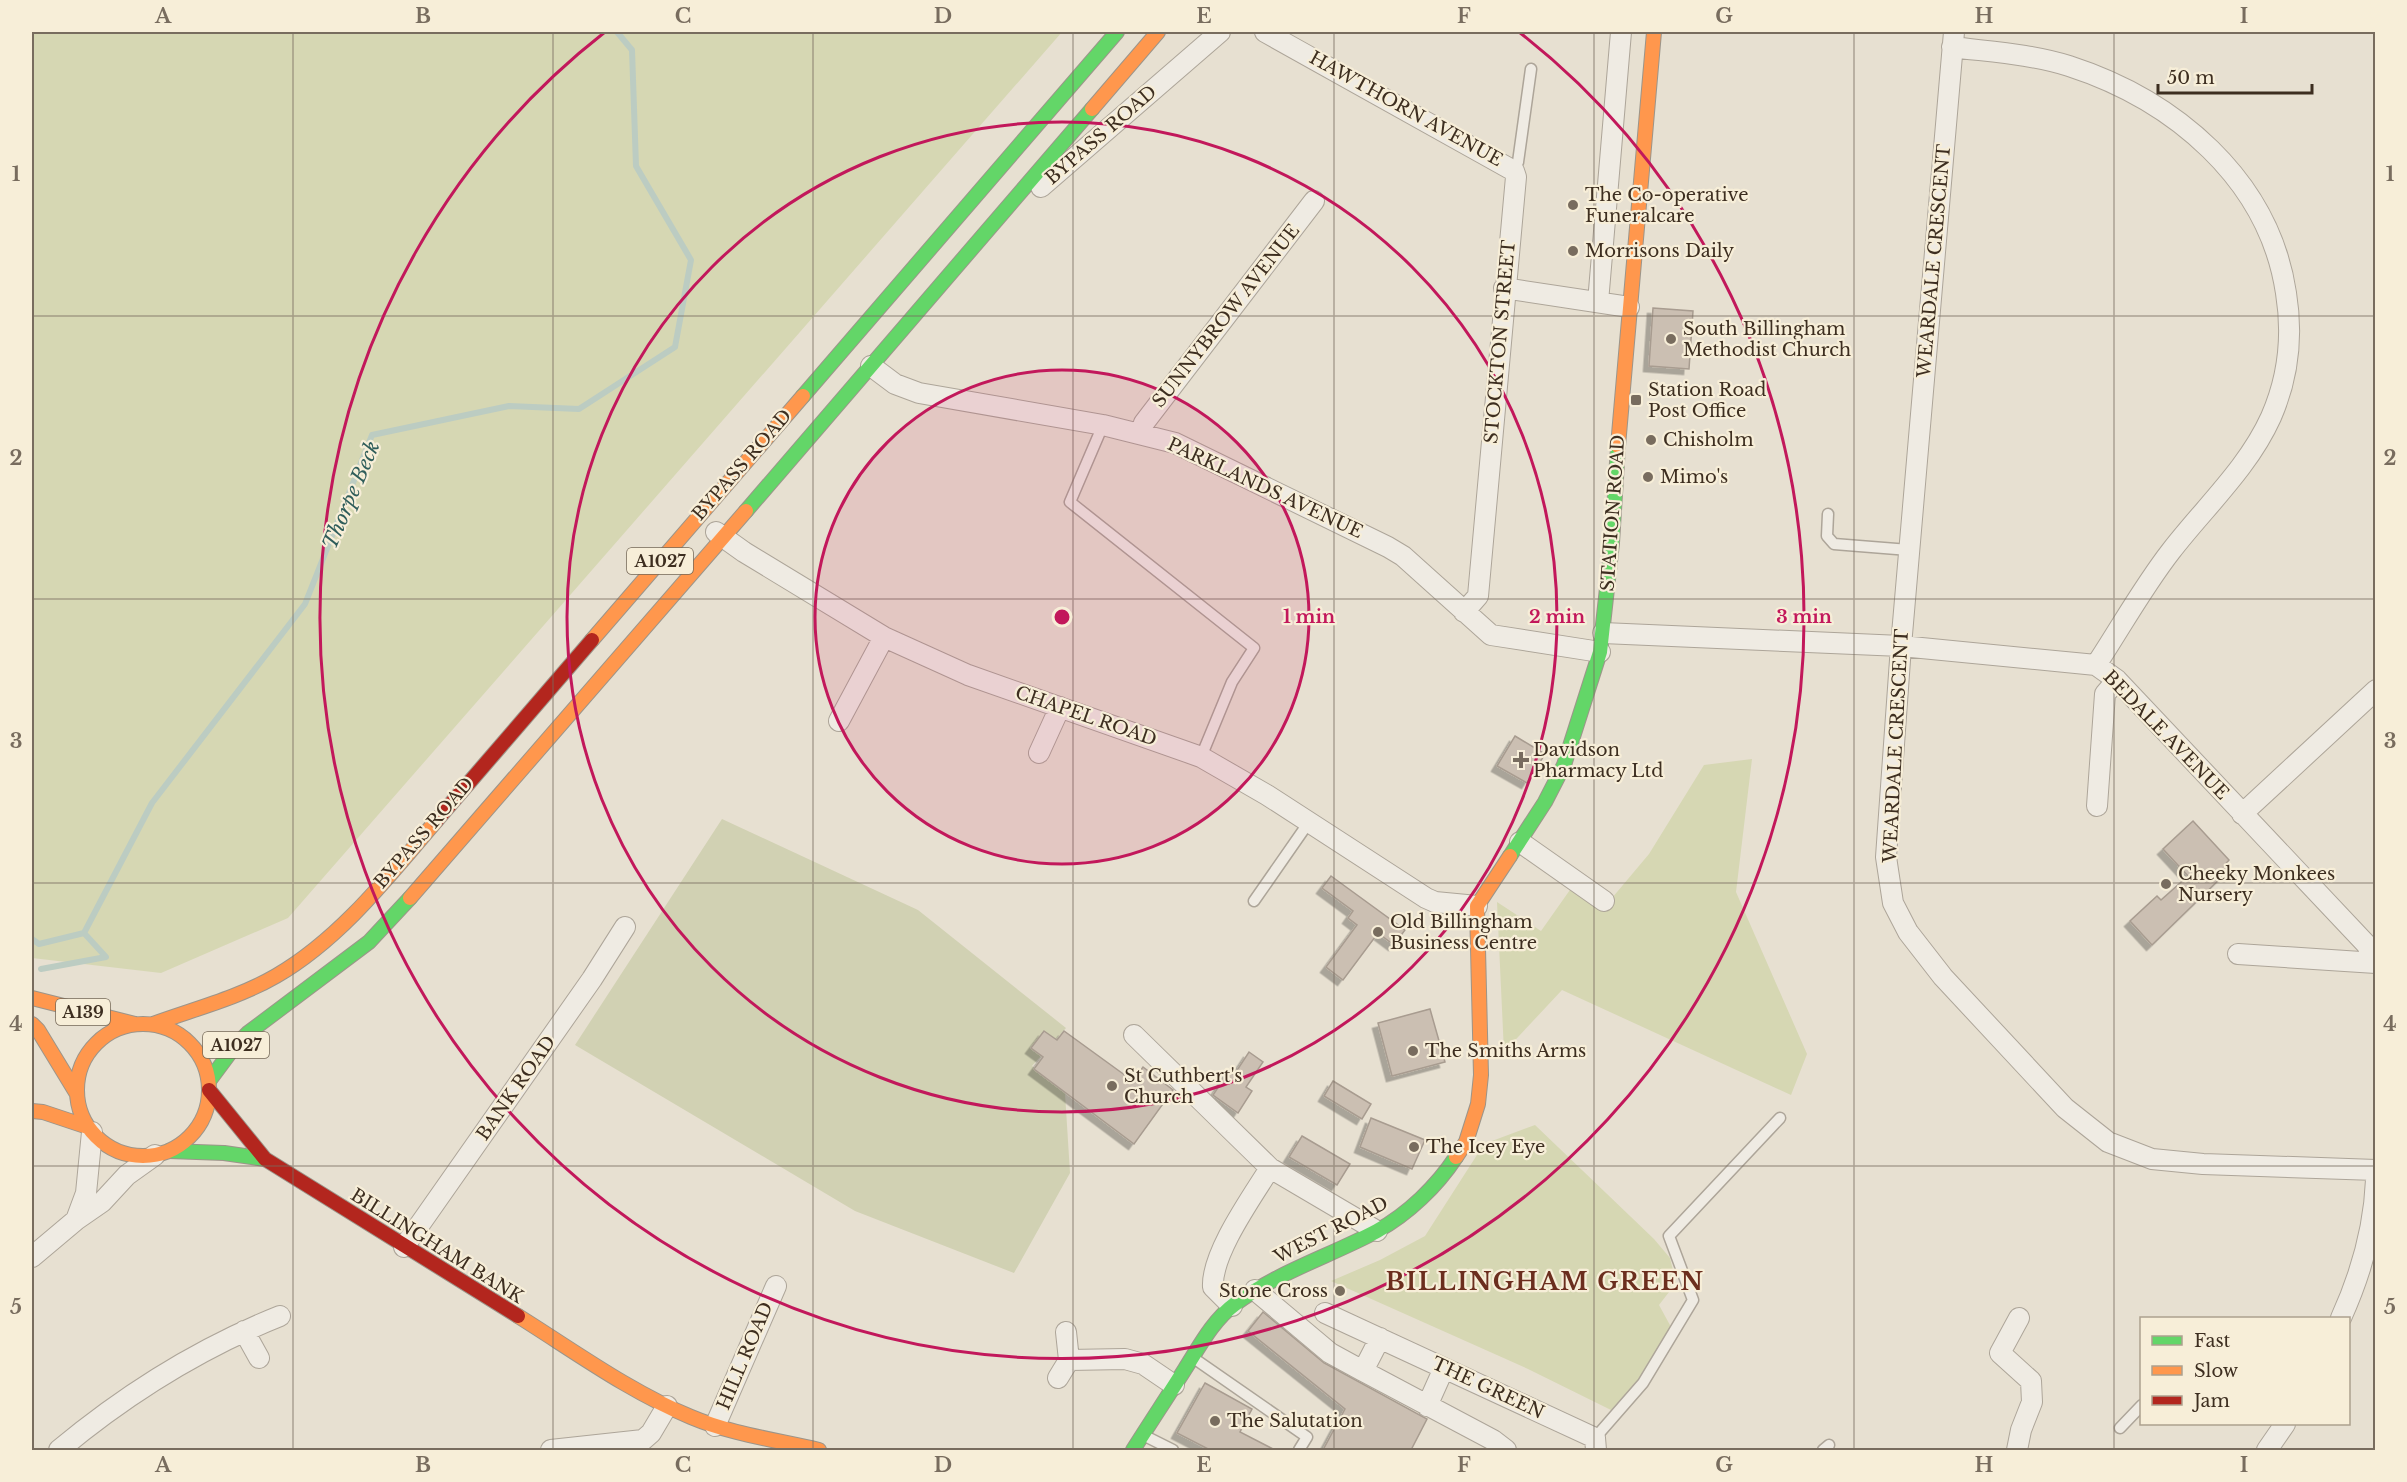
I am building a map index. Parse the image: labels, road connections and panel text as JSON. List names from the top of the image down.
{
  "streets": {
    "main road": [
      "BYPASS ROAD",
      "STATION ROAD",
      "A1027",
      "A139",
      "WEST ROAD",
      "BILLINGHAM BANK"
    ],
    "street": [
      "HAWTHORN AVENUE",
      "WEARDALE CRESCENT",
      "SUNNYBROW AVENUE",
      "STOCKTON STREET",
      "PARKLANDS AVENUE",
      "CHAPEL ROAD",
      "BEDALE AVENUE",
      "BANK ROAD",
      "HILL ROAD",
      "THE GREEN"
    ]
  },
  "crossings": [
    ["HAWTHORN AVENUE", "STOCKTON STREET"],
    ["BYPASS ROAD", "PARKLANDS AVENUE"],
    ["BYPASS ROAD", "CHAPEL ROAD"],
    ["BYPASS ROAD", "A139"],
    ["BYPASS ROAD", "BILLINGHAM BANK"],
    ["WEARDALE CRESCENT", "BEDALE AVENUE"],
    ["SUNNYBROW AVENUE", "PARKLANDS AVENUE"],
    ["STOCKTON STREET", "PARKLANDS AVENUE"],
    ["PARKLANDS AVENUE", "STATION ROAD"],
    ["PARKLANDS AVENUE", "BEDALE AVENUE"],
    ["STATION ROAD", "CHAPEL ROAD"],
    ["STATION ROAD", "BEDALE AVENUE"],
    ["STATION ROAD", "WEST ROAD"],
    ["CHAPEL ROAD", "WEST ROAD"],
    ["A139", "BILLINGHAM BANK"],
    ["BANK ROAD", "BILLINGHAM BANK"],
    ["BILLINGHAM BANK", "HILL ROAD"]
  ],
  "districts": ["BILLINGHAM GREEN"],
  "water": ["Thorpe Beck"],
  "places": {
    "other": [
      "The Co-operative Funeralcare",
      "Morrisons Daily",
      "South Billingham Methodist Church",
      "Chisholm",
      "Mimo's",
      "Cheeky Monkees Nursery",
      "Old Billingham Business Centre",
      "The Smiths Arms",
      "St Cuthbert's Church",
      "The Icey Eye",
      "Stone Cross",
      "The Salutation"
    ],
    "transit": ["Station Road Post Office"],
    "health": ["Davidson Pharmacy Ltd"]
  },
  "legend": ["Fast", "Slow", "Jam"],
  "scale_bar": "50 m",
  "grid": {
    "columns": [
      "A",
      "B",
      "C",
      "D",
      "E",
      "F",
      "G",
      "H",
      "I"
    ],
    "rows": [
      "1",
      "2",
      "3",
      "4",
      "5"
    ]
  },
  "rings": ["1 min", "2 min", "3 min"]
}
